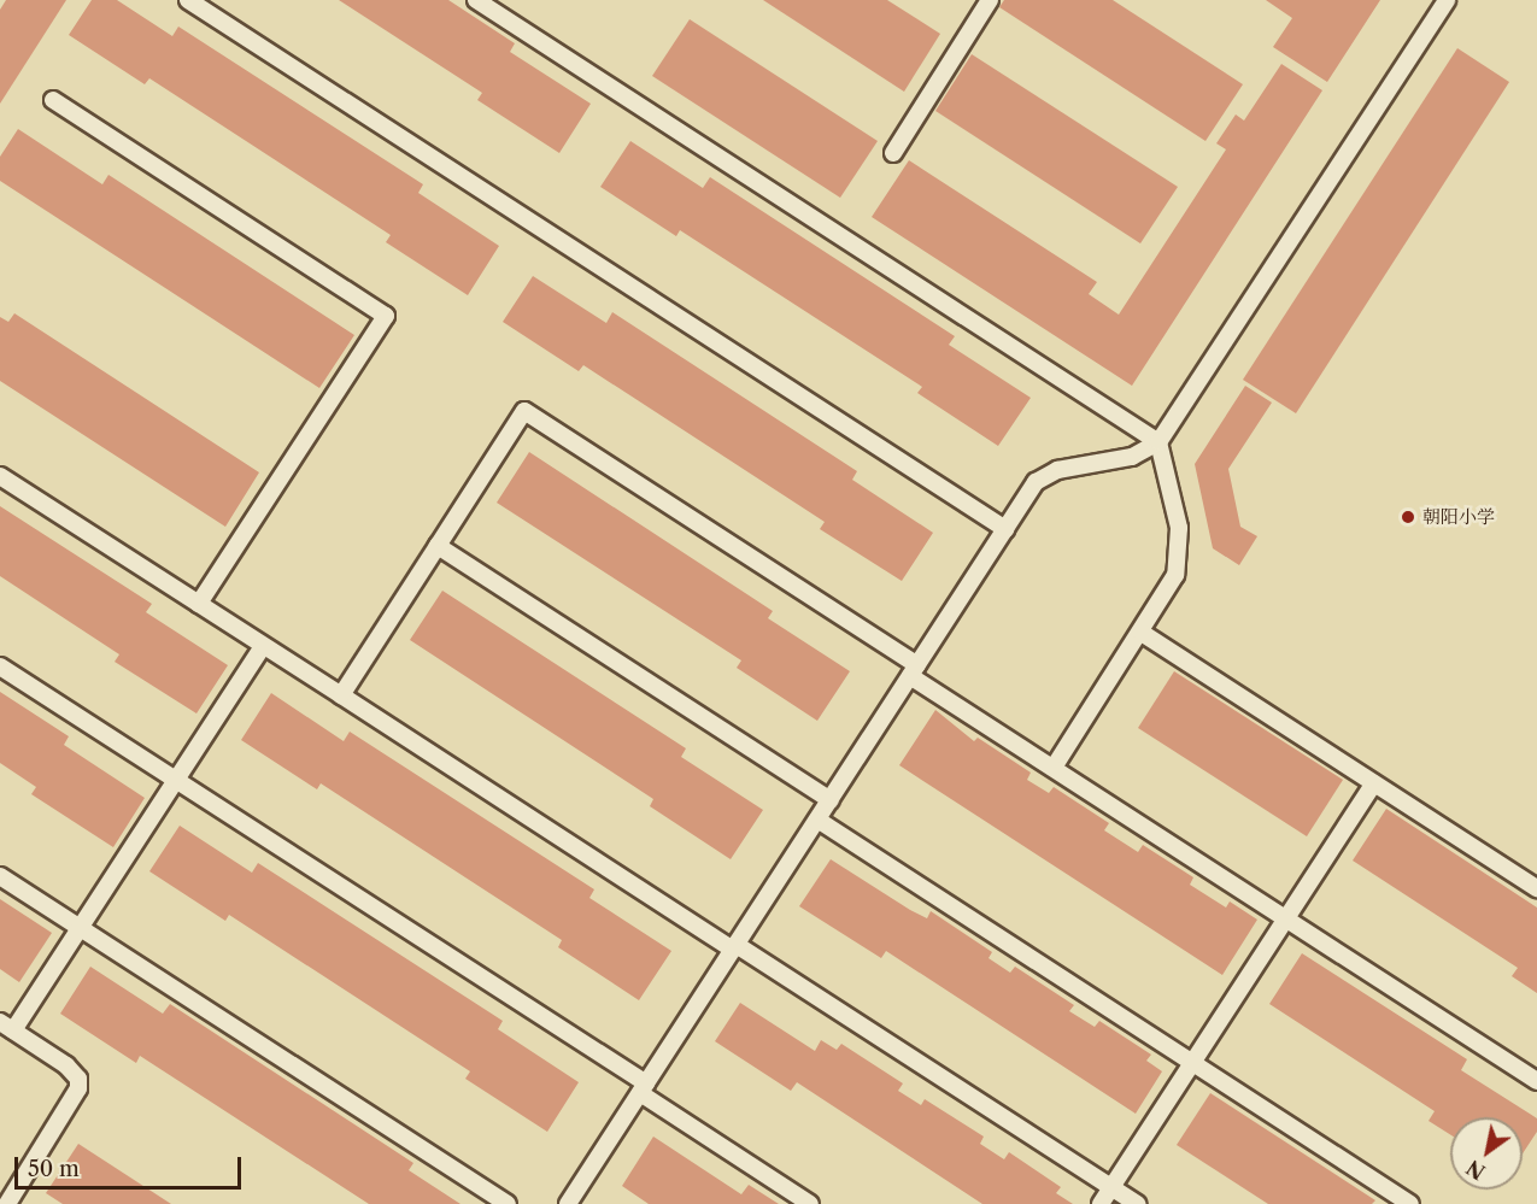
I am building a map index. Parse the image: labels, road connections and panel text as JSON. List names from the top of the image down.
{
  "places": ["朝阳小学"],
  "scale_bar": "50 m",
  "north": "bottom left"
}
